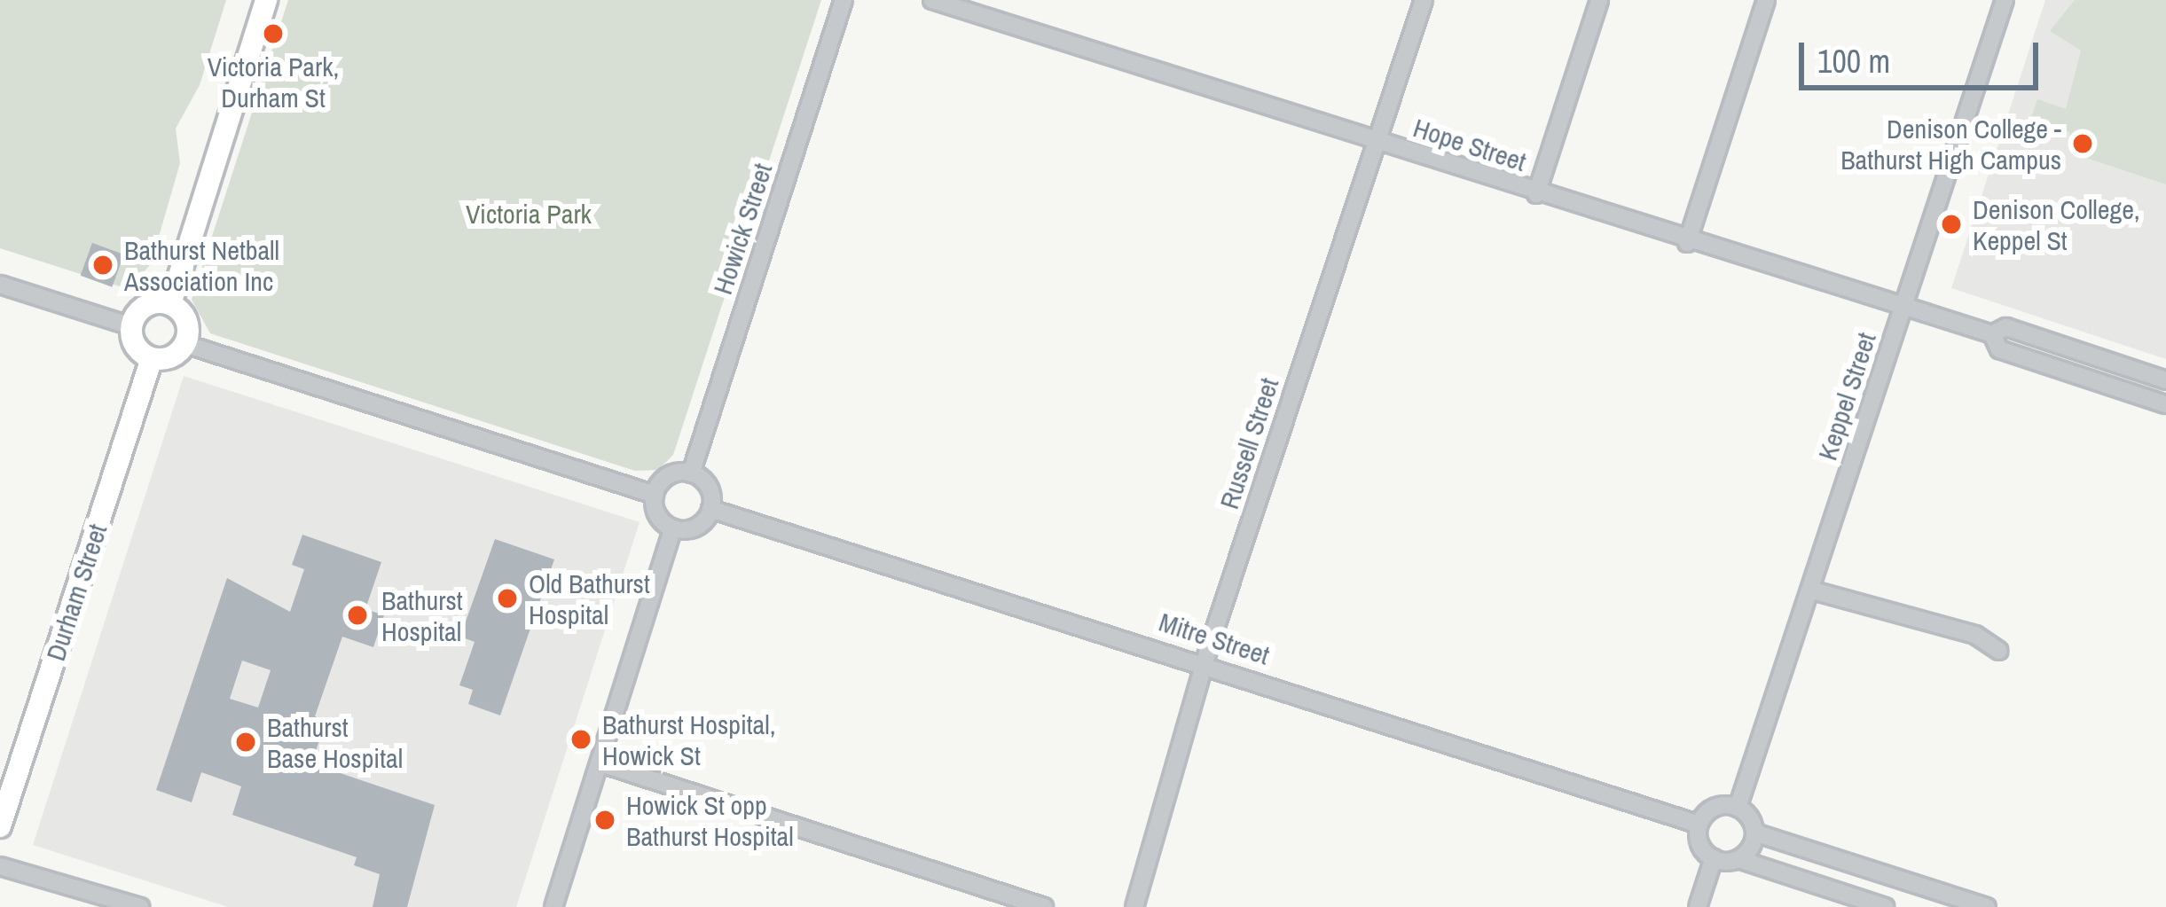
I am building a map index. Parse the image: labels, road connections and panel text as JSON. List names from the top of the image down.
{
  "streets": {
    "main road": ["Durham Street"],
    "street": [
      "Hope Street",
      "Howick Street",
      "Keppel Street",
      "Russell Street",
      "Mitre Street"
    ]
  },
  "crossings": [
    ["Hope Street", "Keppel Street"],
    ["Hope Street", "Russell Street"],
    ["Howick Street", "Mitre Street"],
    ["Keppel Street", "Mitre Street"],
    ["Russell Street", "Mitre Street"]
  ],
  "parks": ["Victoria Park"],
  "places": [
    "Victoria Park, Durham St",
    "Denison College - Bathurst High Campus",
    "Denison College, Keppel St",
    "Bathurst Netball Association Inc",
    "Old Bathurst Hospital",
    "Bathurst Hospital",
    "Bathurst Hospital, Howick St",
    "Bathurst Base Hospital",
    "Howick St opp Bathurst Hospital"
  ],
  "scale_bar": "100 m"
}
